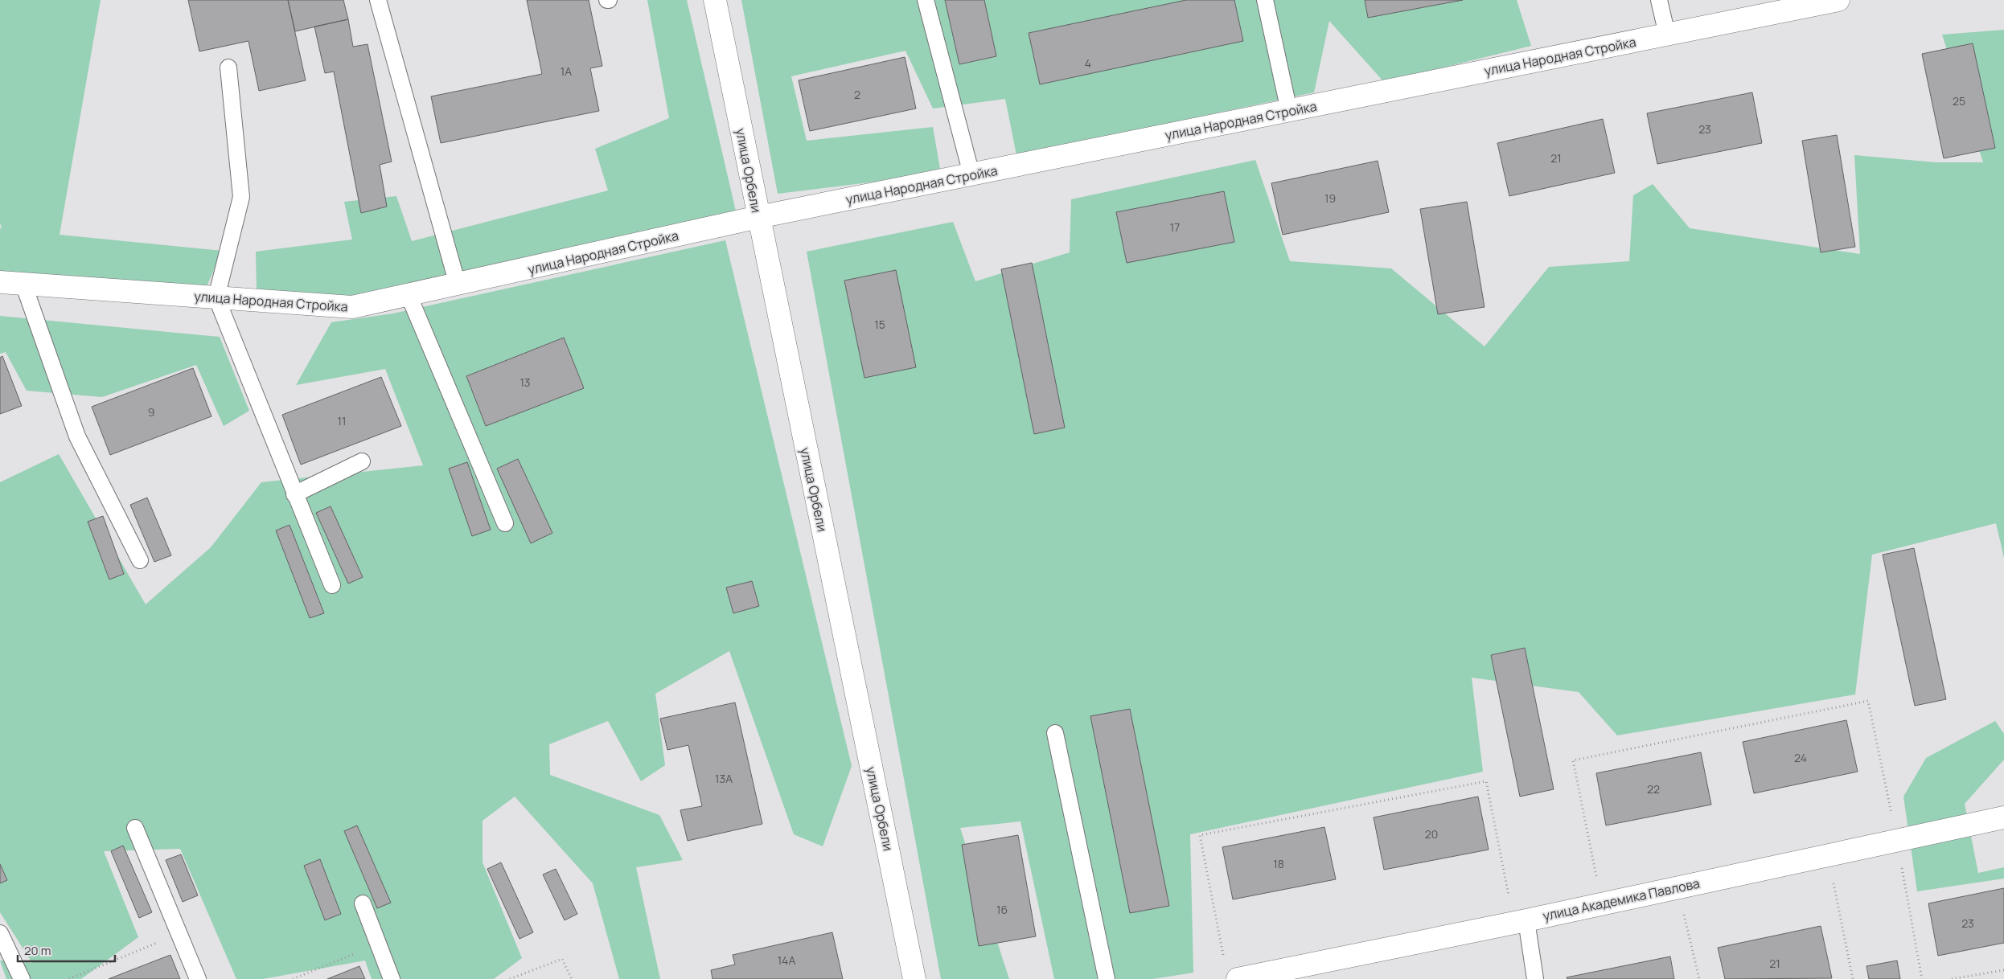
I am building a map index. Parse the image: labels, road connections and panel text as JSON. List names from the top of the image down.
{
  "streets": {
    "street": ["улица Народная Стройка", "улица Орбели", "улица Академика Павлова"]
  },
  "crossings": [
    ["улица Народная Стройка", "улица Орбели"]
  ],
  "house_numbers": [
    "4",
    "1А",
    "2",
    "25",
    "23",
    "21",
    "19",
    "17",
    "15",
    "13",
    "9",
    "11",
    "24",
    "13А",
    "22",
    "20",
    "18",
    "16",
    "23",
    "14А",
    "21"
  ],
  "scale_bar": "20 m"
}
